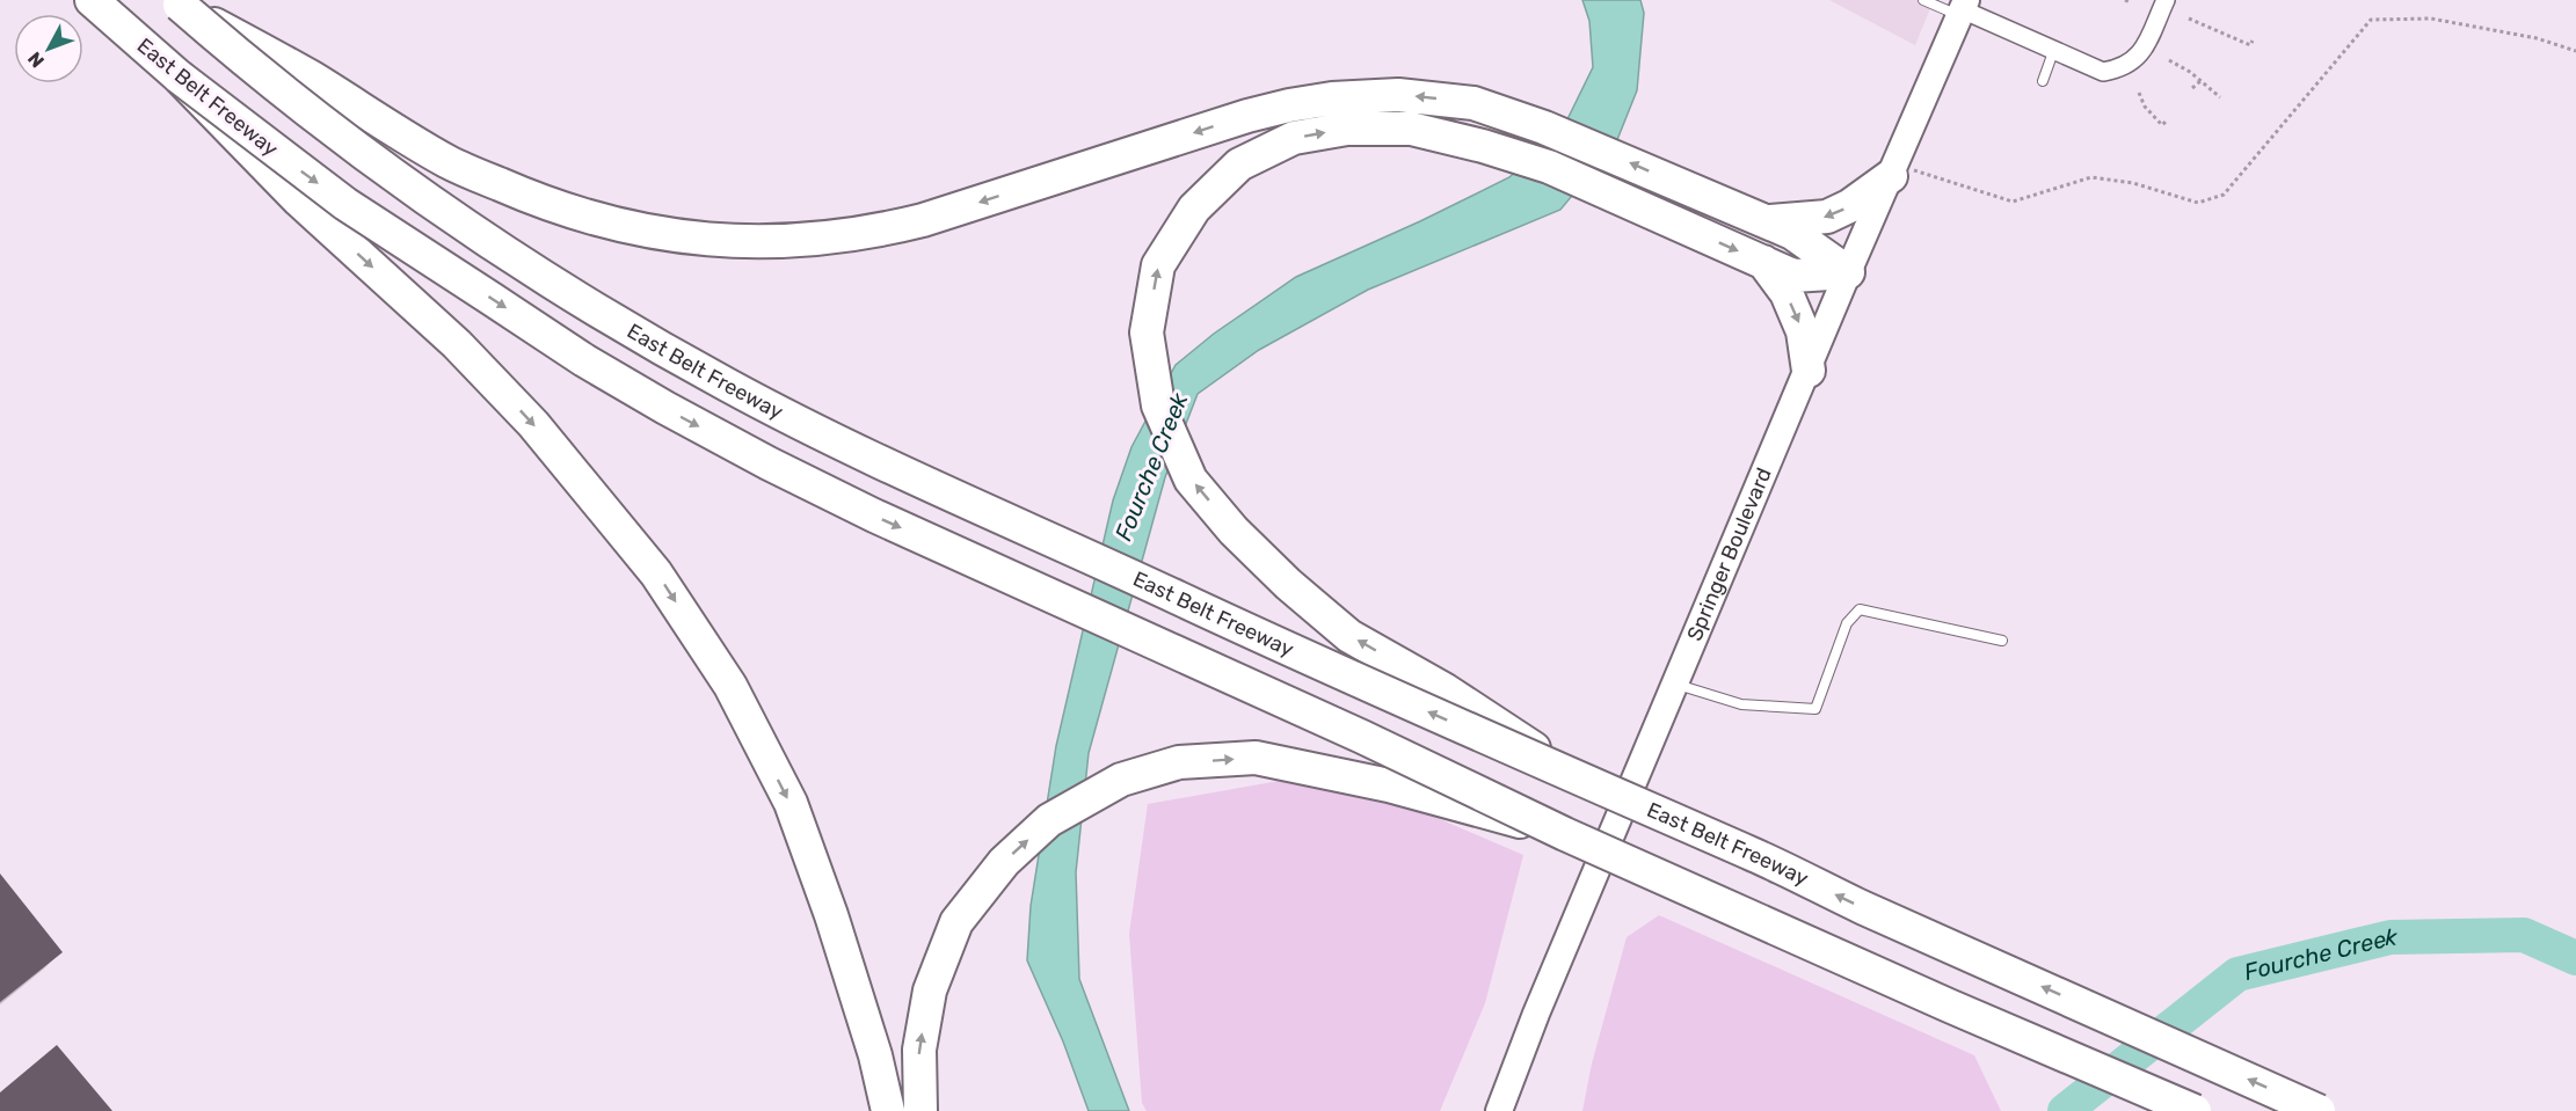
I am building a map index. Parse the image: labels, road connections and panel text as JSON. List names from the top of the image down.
{
  "streets": {
    "highway": ["East Belt Freeway"],
    "main road": ["Springer Boulevard"]
  },
  "water": ["Fourche Creek"],
  "north": "bottom left"
}
